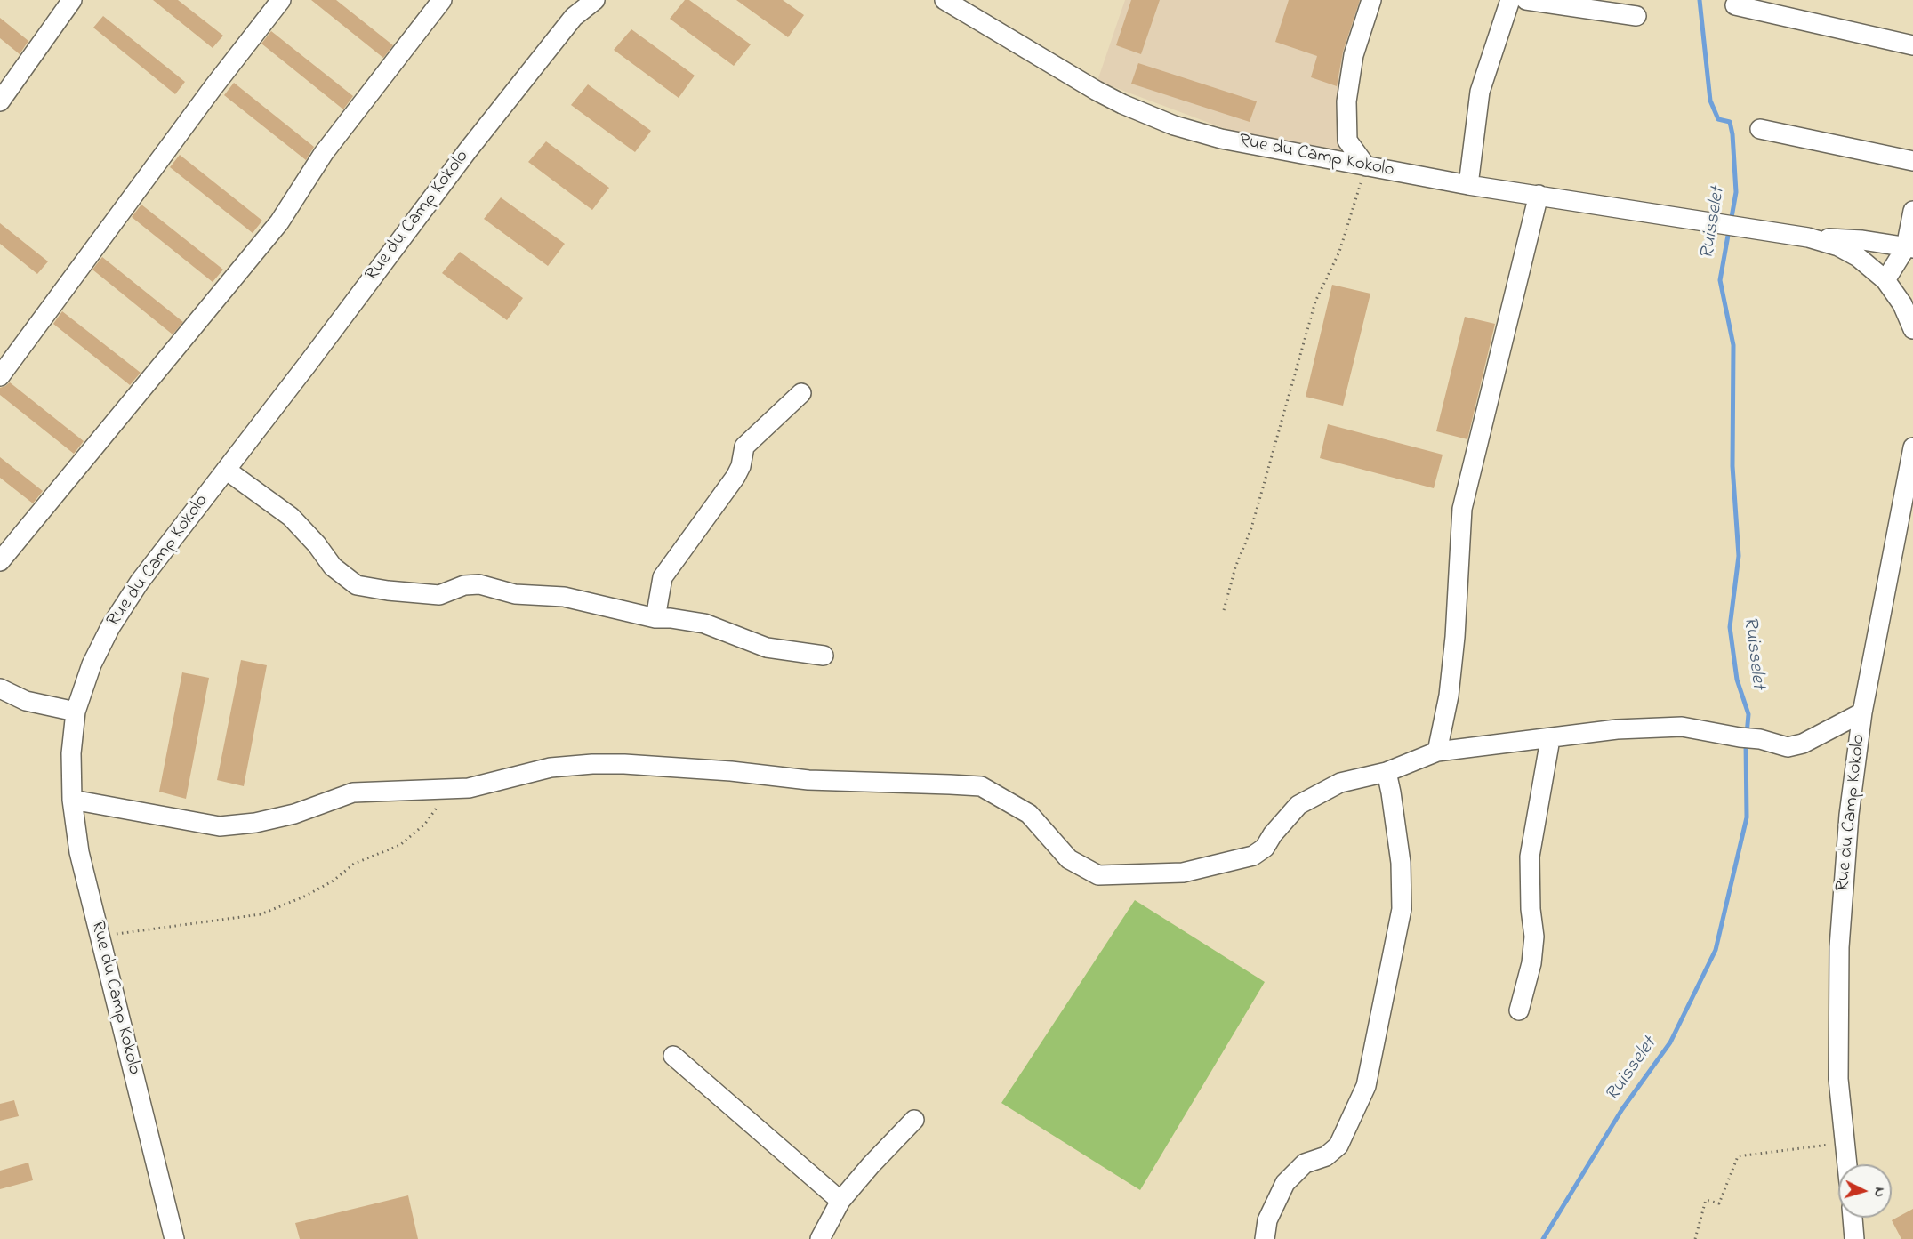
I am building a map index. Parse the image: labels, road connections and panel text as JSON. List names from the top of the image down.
{
  "streets": {
    "street": ["Rue du Camp Kokolo"]
  },
  "water": ["Ruisselet"],
  "north": "right"
}
